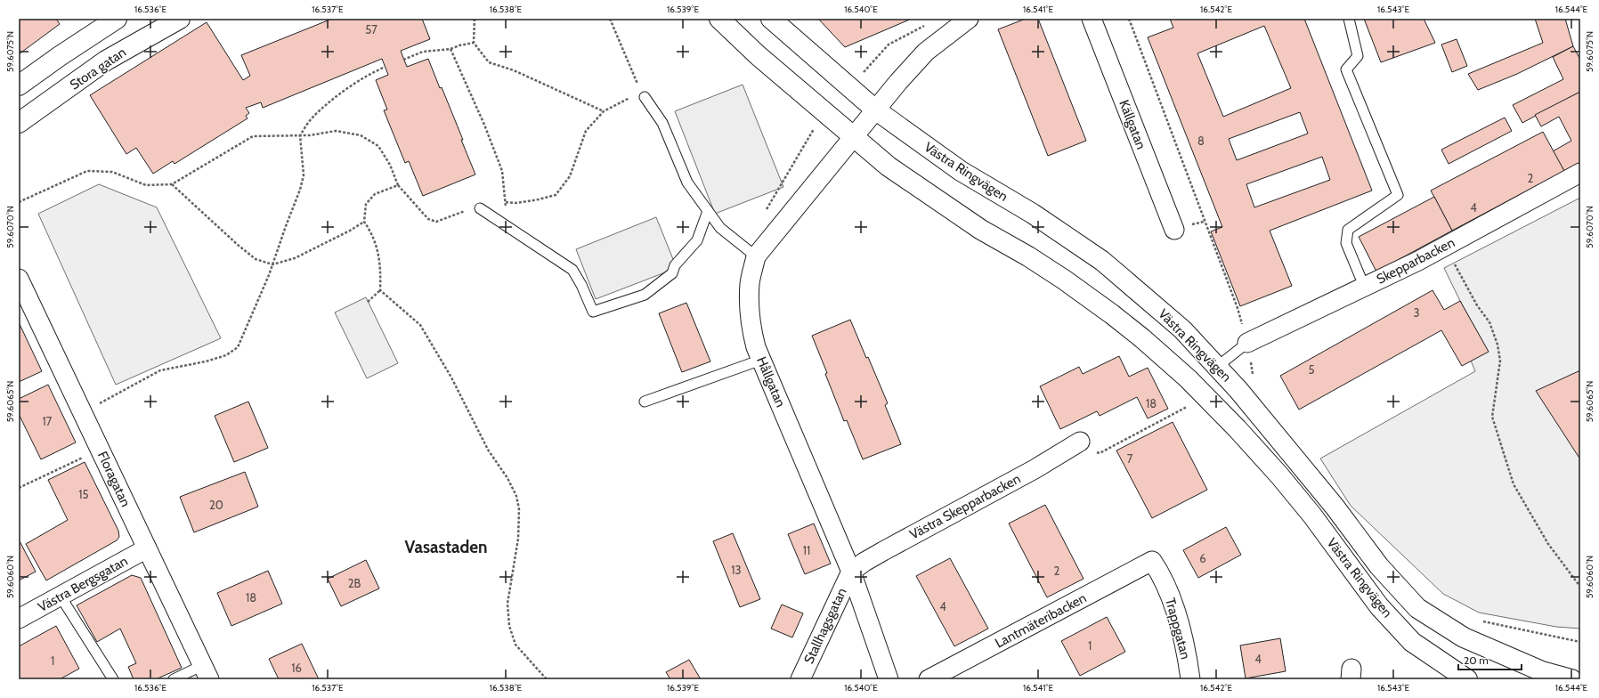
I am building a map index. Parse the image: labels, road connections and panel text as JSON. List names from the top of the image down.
{
  "streets": {
    "main road": ["Stora gatan", "Västra Ringvägen"],
    "street": [
      "Källgatan",
      "Skepparbacken",
      "Hållgatan",
      "Floragatan",
      "Västra Skepparbacken",
      "Västra Bergsgatan",
      "Lantmäteribacken",
      "Stallhagsgatan",
      "Trappgatan"
    ]
  },
  "crossings": [
    ["Västra Ringvägen", "Hållgatan"],
    ["Hållgatan", "Västra Skepparbacken"],
    ["Hållgatan", "Stallhagsgatan"],
    ["Floragatan", "Västra Bergsgatan"],
    ["Västra Skepparbacken", "Stallhagsgatan"],
    ["Lantmäteribacken", "Trappgatan"]
  ],
  "districts": ["Vasastaden"],
  "house_numbers": [
    "57",
    "8",
    "2",
    "4",
    "3",
    "5",
    "18",
    "17",
    "7",
    "15",
    "20",
    "11",
    "6",
    "13",
    "2",
    "2B",
    "18",
    "4",
    "1",
    "4",
    "1",
    "16"
  ],
  "scale_bar": "20 m",
  "coordinates": [
    "16.536°E",
    "16.537°E",
    "16.538°E",
    "16.539°E",
    "16.540°E",
    "16.541°E",
    "16.542°E",
    "16.543°E",
    "16.544°E",
    "59.6075°N",
    "59.6070°N",
    "59.6065°N",
    "59.6060°N"
  ]
}
